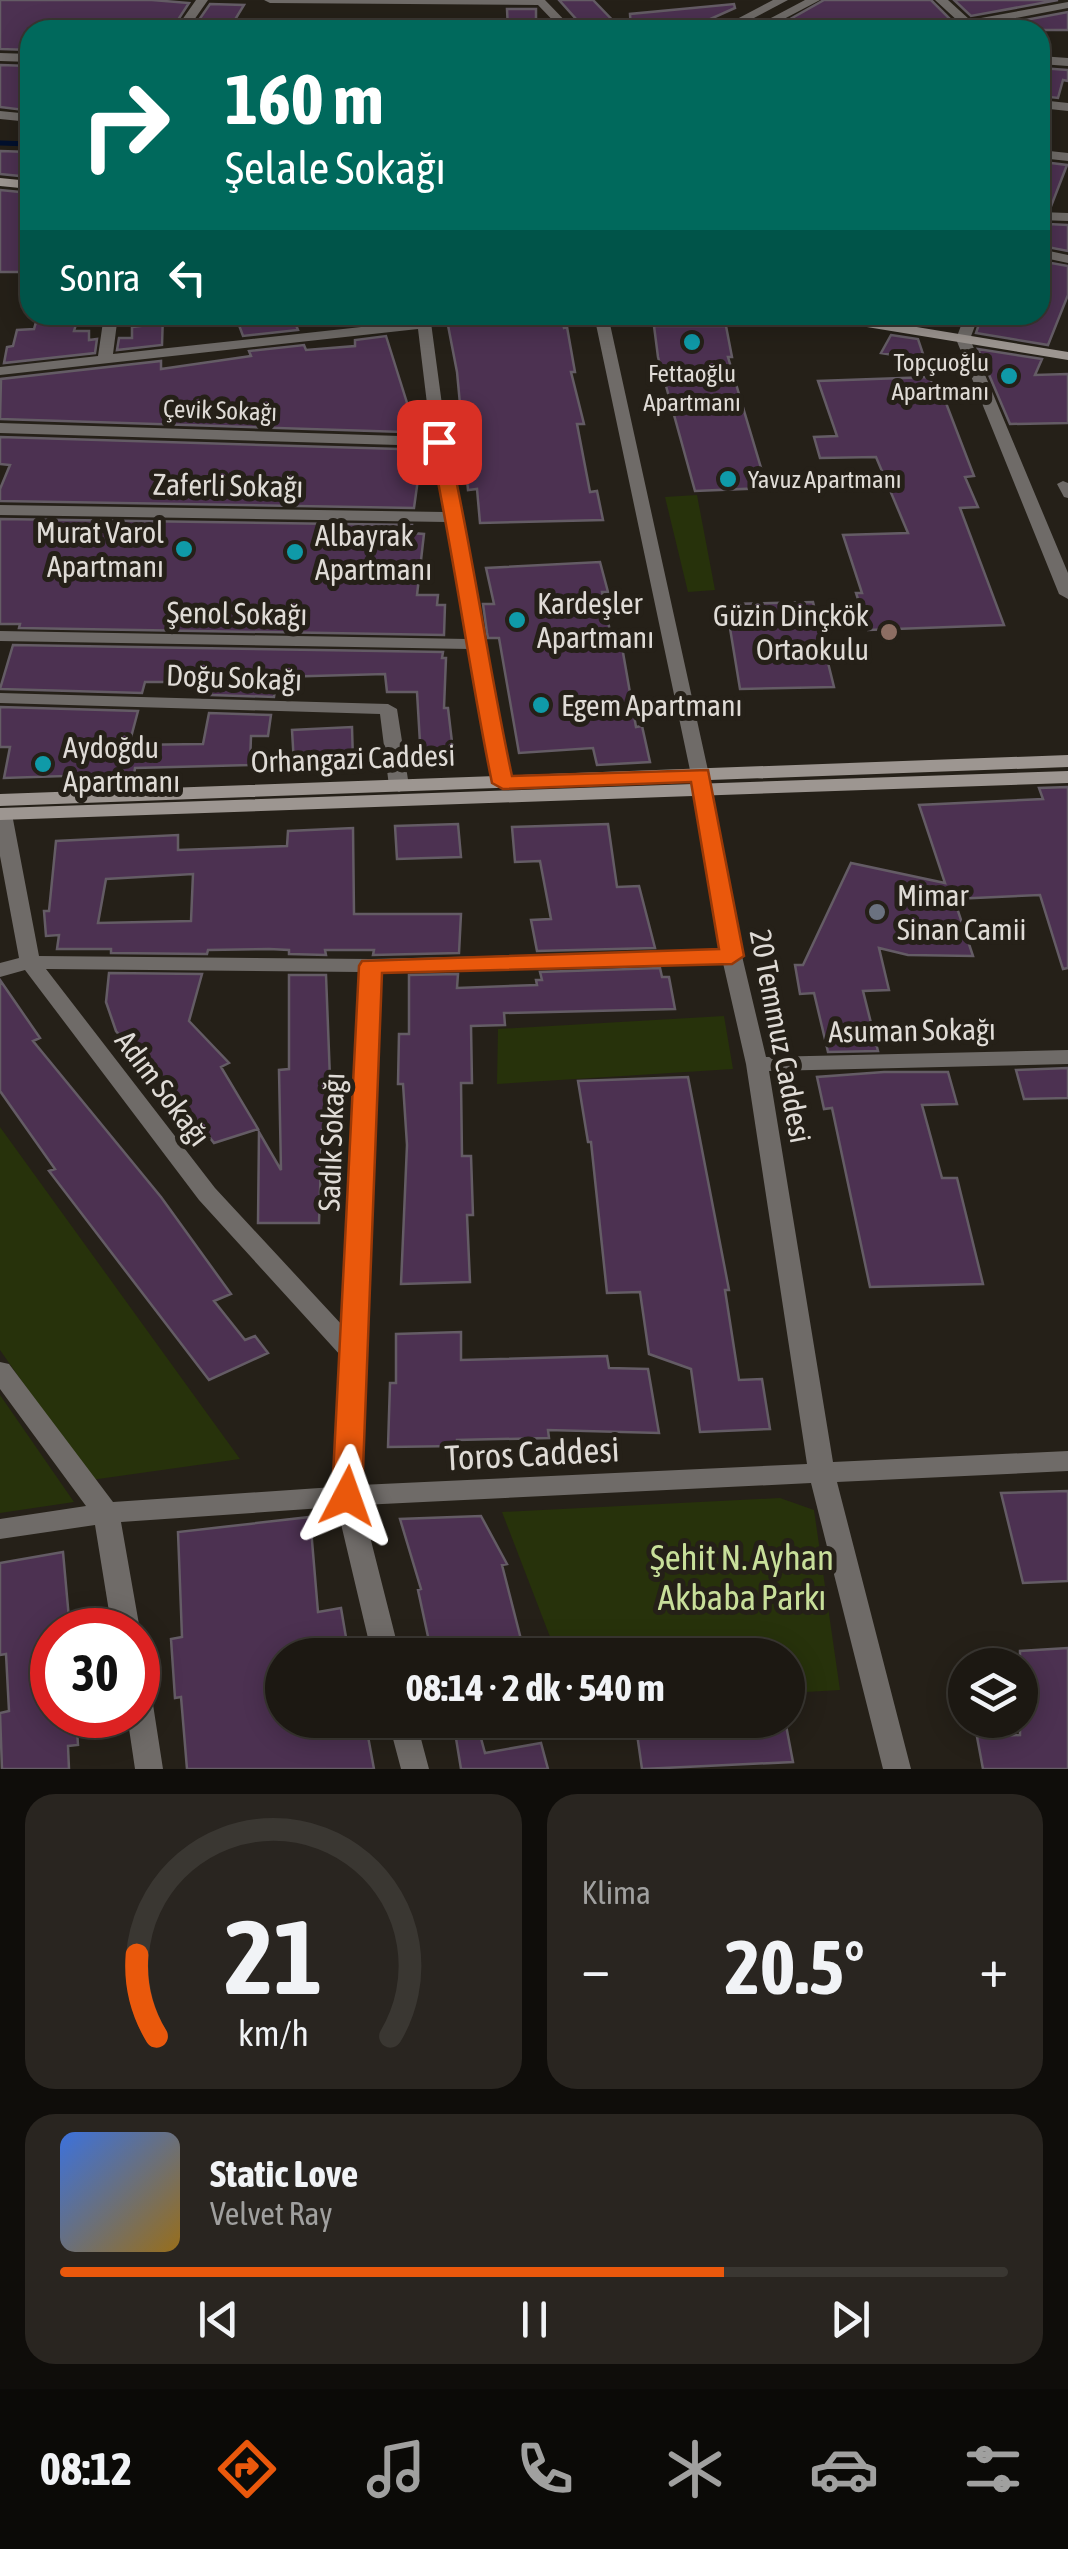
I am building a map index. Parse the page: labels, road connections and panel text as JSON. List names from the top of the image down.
{
  "streets": {
    "main road": ["Orhangazi Caddesi"],
    "street": [
      "Çevik Sokağı",
      "Zaferli Sokağı",
      "Şenol Sokağı",
      "Doğu Sokağı",
      "Asuman Sokağı",
      "20 Temmuz Caddesi",
      "Adım Sokağı",
      "Sadık Sokağı",
      "Toros Caddesi"
    ]
  },
  "crossings": [
    ["Doğu Sokağı", "Orhangazi Caddesi"],
    ["Orhangazi Caddesi", "20 Temmuz Caddesi"],
    ["Orhangazi Caddesi", "Adım Sokağı"],
    ["Asuman Sokağı", "20 Temmuz Caddesi"],
    ["20 Temmuz Caddesi", "Toros Caddesi"],
    ["Adım Sokağı", "Sadık Sokağı"],
    ["Sadık Sokağı", "Toros Caddesi"]
  ],
  "parks": ["Şehit N. Ayhan Akbaba Parkı"],
  "places": [
    "Fettaoğlu Apartmanı",
    "Topçuoğlu Apartmanı",
    "Yavuz Apartmanı",
    "Murat Varol Apartmanı",
    "Albayrak Apartmanı",
    "Kardeşler Apartmanı",
    "Güzin Dinçkök Ortaokulu",
    "Egem Apartmanı",
    "Aydoğdu Apartmanı",
    "Mimar Sinan Camii"
  ],
  "page": {
    "turn": ["160 m", "Şelale Sokağı"],
    "then": "Sonra",
    "limit": "30",
    "trip": "08:14 · 2 dk · 540 m",
    "tile": "Klima",
    "heat": ["−", "20.5°", "+"],
    "song": ["Static Love", "Velvet Ray"],
    "tabs": "08:12",
    "gauge": ["21", "km/h"]
  }
}
